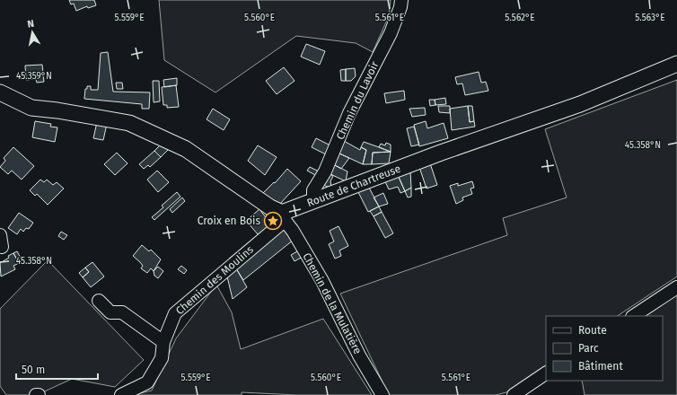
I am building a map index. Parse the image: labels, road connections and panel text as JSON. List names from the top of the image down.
{
  "streets": {
    "main road": ["Route de Chartreuse"],
    "street": ["Chemin du Lavoir", "Chemin des Moulins", "Chemin de la Mulatière"]
  },
  "crossings": [
    ["Chemin du Lavoir", "Route de Chartreuse"],
    ["Route de Chartreuse", "Chemin des Moulins"],
    ["Route de Chartreuse", "Chemin de la Mulatière"],
    ["Chemin des Moulins", "Chemin de la Mulatière"]
  ],
  "places": {
    "place": ["Croix en Bois"]
  },
  "legend": ["Route", "Parc", "Bâtiment"],
  "scale_bar": "50 m",
  "north": "top",
  "coordinates": [
    "5.559°E",
    "5.560°E",
    "5.561°E",
    "5.562°E",
    "5.563°E",
    "45.359°N",
    "45.358°N"
  ]
}
